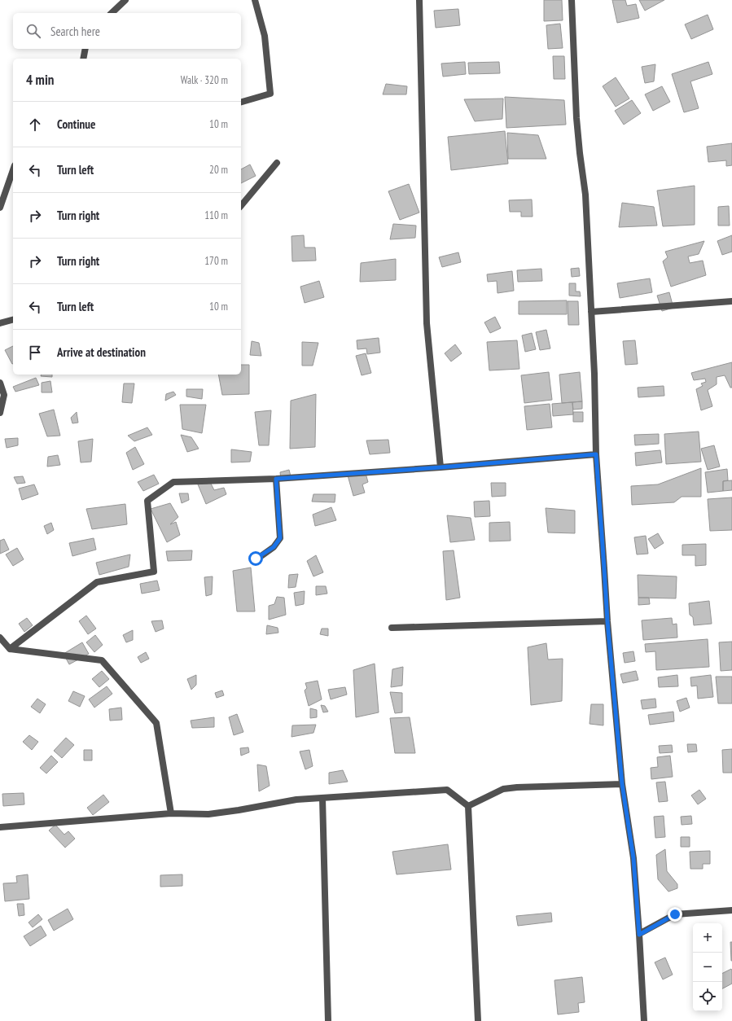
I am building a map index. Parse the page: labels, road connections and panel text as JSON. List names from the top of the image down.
{
  "page": {
    "search": "Search here",
    "heading": ["4 min", "Walk · 320 m"],
    "list": [
      ["Continue", "10 m"],
      ["Turn left", "20 m"],
      ["Turn right", "110 m"],
      ["Turn right", "170 m"],
      ["Turn left", "10 m"],
      "Arrive at destination"
    ],
    "map_buttons": ["+", "−"]
  }
}
